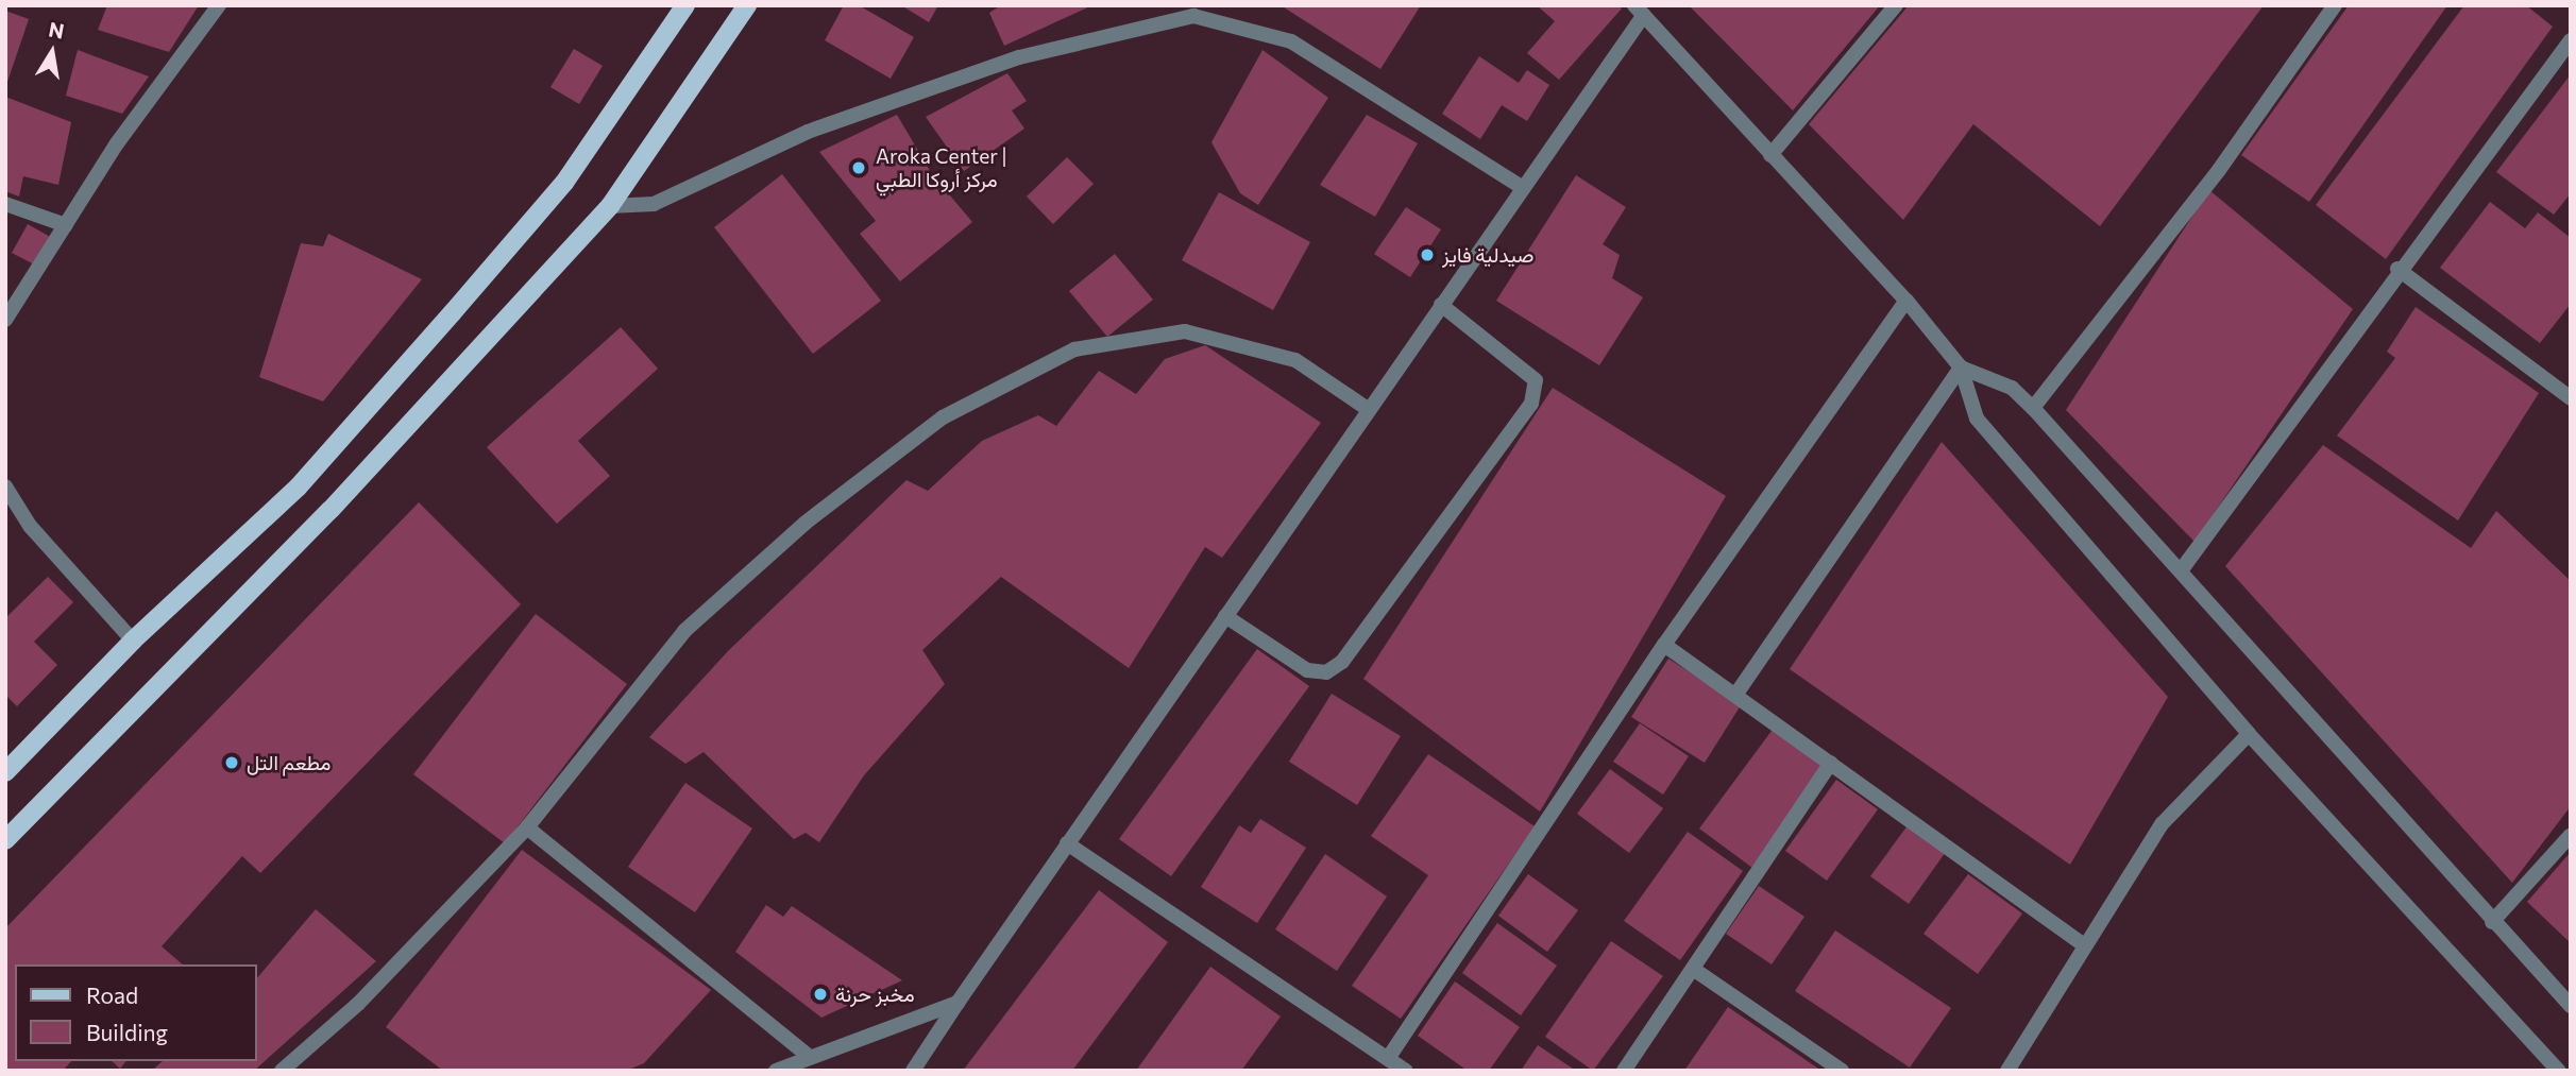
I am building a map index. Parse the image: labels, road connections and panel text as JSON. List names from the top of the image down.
{
  "places": [
    "Aroka Center | مركز أروكا الطبي",
    "صيدلية فايز",
    "مطعم التل",
    "مخبز حرنة"
  ],
  "legend": ["Road", "Building"],
  "north": "top"
}
